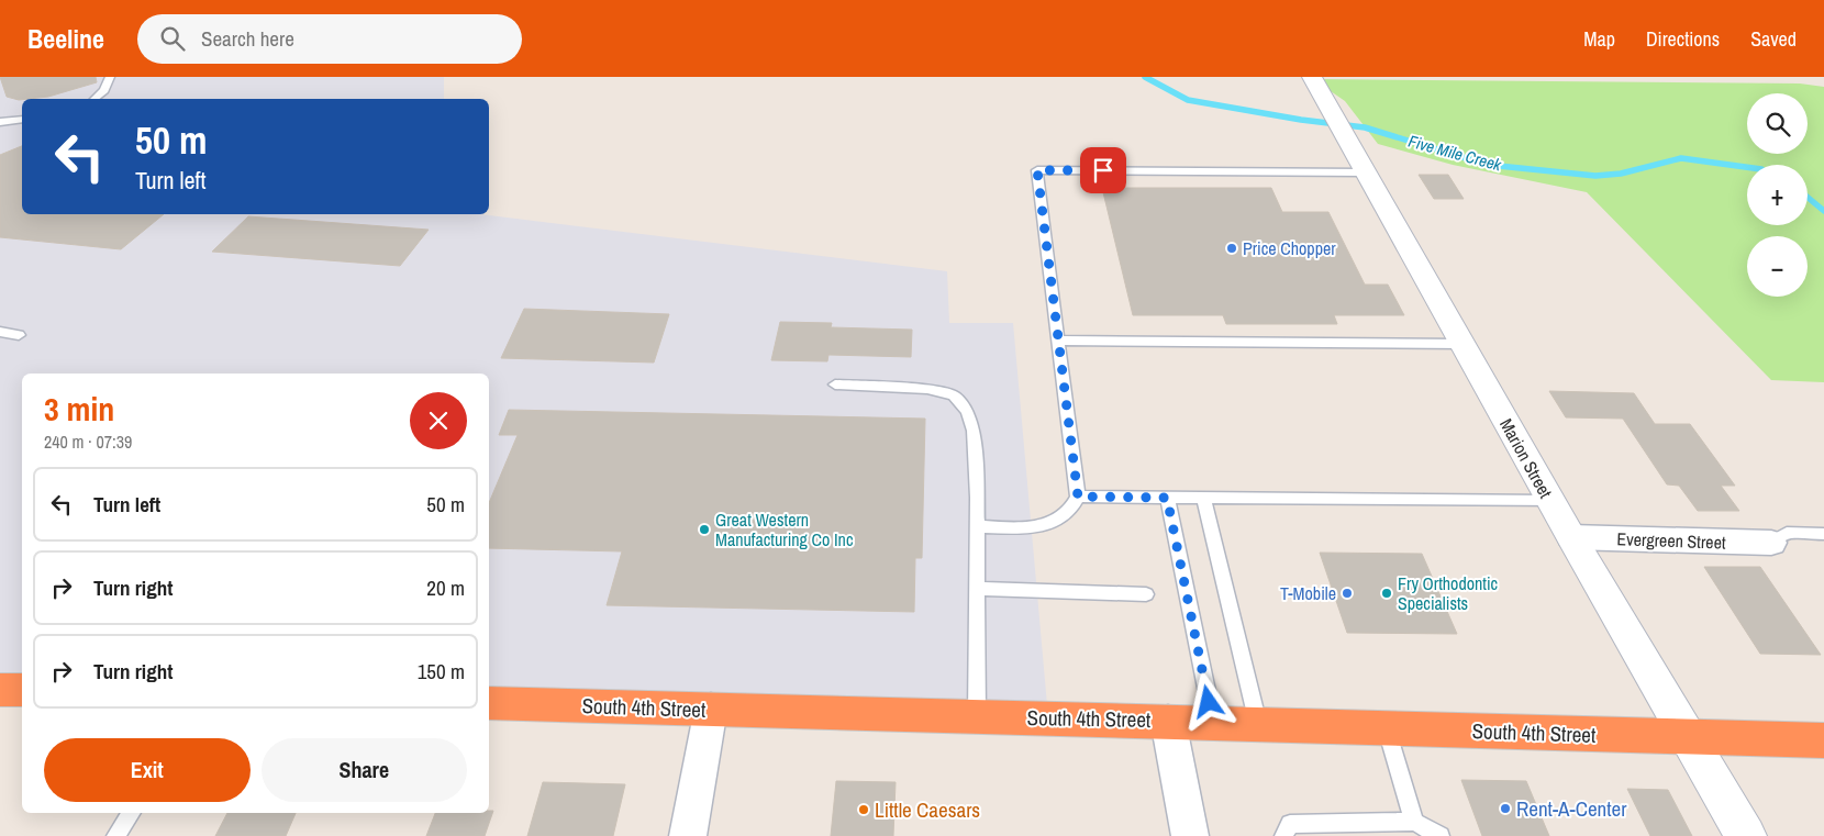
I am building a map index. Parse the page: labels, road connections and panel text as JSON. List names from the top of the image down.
{
  "streets": {
    "highway": ["South 4th Street"],
    "street": ["Marion Street", "Evergreen Street"]
  },
  "crossings": [
    ["Marion Street", "Evergreen Street"],
    ["Marion Street", "South 4th Street"]
  ],
  "water": ["Five Mile Creek"],
  "places": [
    "Price Chopper",
    "Great Western Manufacturing Co Inc",
    "T-Mobile",
    "Fry Orthodontic Specialists",
    "Rent-A-Center",
    "Little Caesars"
  ],
  "page": {
    "header": "Beeline",
    "search": "Search here",
    "nav": ["Map", "Directions", "Saved"],
    "map_buttons": ["+", "−"],
    "turn": ["50 m", "Turn left"],
    "heading": ["3 min", "240 m · 07:39"],
    "list": [
      {
        "name": "Turn left",
        "value": "50 m"
      },
      {
        "name": "Turn right",
        "value": "20 m"
      },
      {
        "name": "Turn right",
        "value": "150 m"
      }
    ],
    "buttons": ["Exit", "Share"]
  }
}
